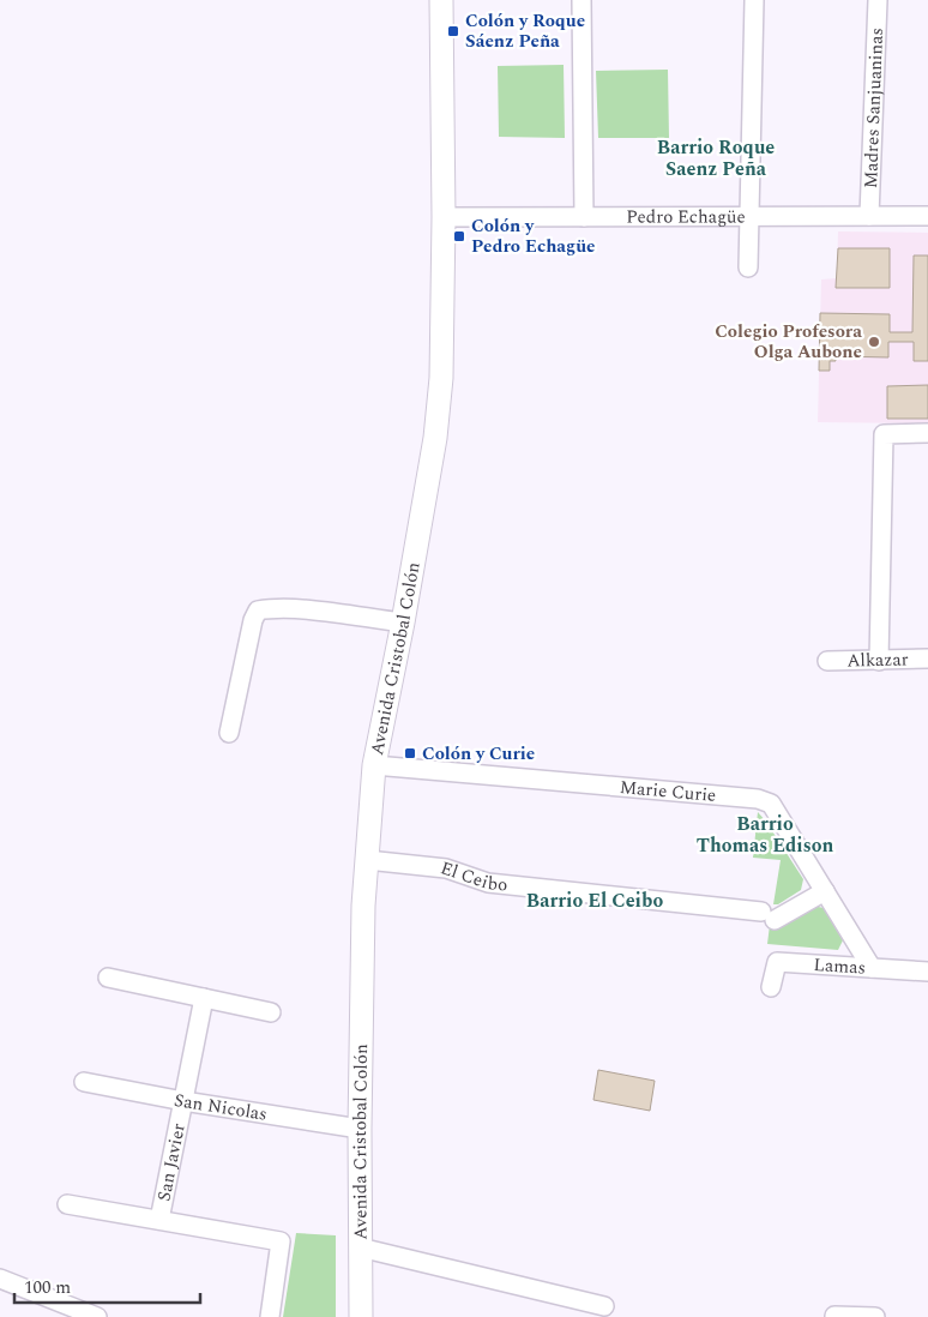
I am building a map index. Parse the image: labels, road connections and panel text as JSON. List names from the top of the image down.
{
  "streets": {
    "main road": ["Avenida Cristobal Colón"],
    "street": [
      "Madres Sanjuaninas",
      "Pedro Echagüe",
      "Alkazar",
      "Marie Curie",
      "El Ceibo",
      "Lamas",
      "San Nicolas",
      "San Javier"
    ]
  },
  "crossings": [
    ["Madres Sanjuaninas", "Pedro Echagüe"],
    ["Pedro Echagüe", "Avenida Cristobal Colón"],
    ["Avenida Cristobal Colón", "Marie Curie"],
    ["Avenida Cristobal Colón", "El Ceibo"],
    ["Avenida Cristobal Colón", "San Nicolas"],
    ["Marie Curie", "El Ceibo"],
    ["Marie Curie", "Lamas"],
    ["San Nicolas", "San Javier"]
  ],
  "districts": ["Barrio Roque Saenz Peña", "Barrio Thomas Edison", "Barrio El Ceibo"],
  "places": {
    "transit": ["Colón y Roque Sáenz Peña", "Colón y Pedro Echagüe", "Colón y Curie"],
    "other": ["Colegio Profesora Olga Aubone"]
  },
  "scale_bar": "100 m"
}
